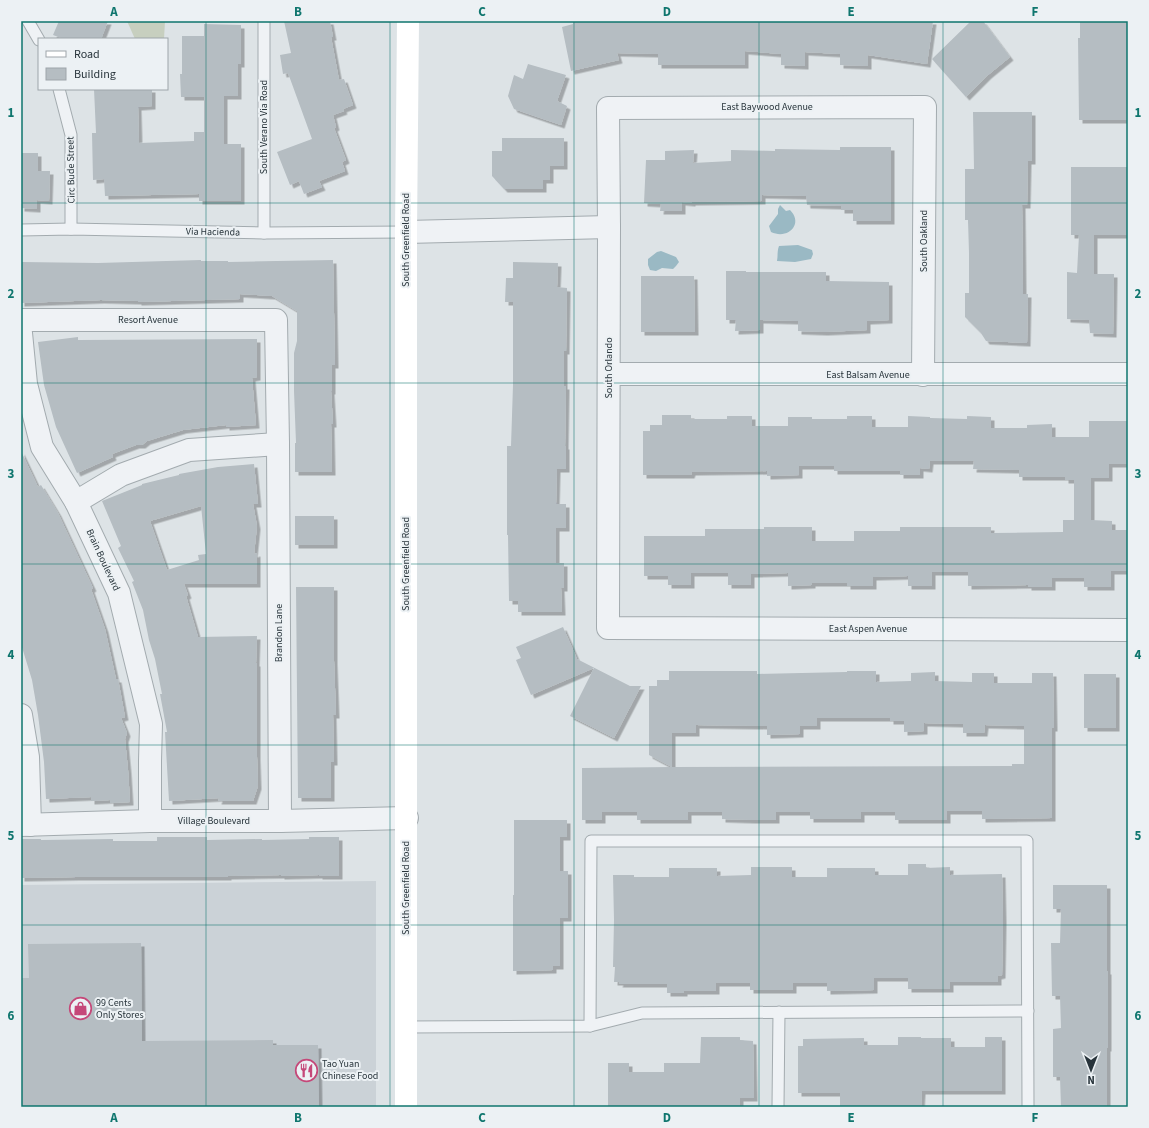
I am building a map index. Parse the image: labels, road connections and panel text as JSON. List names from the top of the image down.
{
  "streets": {
    "main road": ["South Greenfield Road"],
    "street": [
      "East Baywood Avenue",
      "South Oakland",
      "Resort Avenue",
      "South Orlando",
      "East Balsam Avenue",
      "Brain Boulevard",
      "East Aspen Avenue",
      "Brandon Lane",
      "Village Boulevard"
    ],
    "lane": ["South Verano Via Road", "Circ Bude Street", "Via Hacienda"]
  },
  "crossings": [
    ["East Baywood Avenue", "South Oakland"],
    ["East Baywood Avenue", "South Orlando"],
    ["South Verano Via Road", "Via Hacienda"],
    ["Circ Bude Street", "Via Hacienda"],
    ["Via Hacienda", "South Greenfield Road"],
    ["South Greenfield Road", "Village Boulevard"],
    ["South Oakland", "East Balsam Avenue"],
    ["Resort Avenue", "Brandon Lane"],
    ["South Orlando", "East Balsam Avenue"],
    ["South Orlando", "East Aspen Avenue"],
    ["Brain Boulevard", "Village Boulevard"],
    ["Brandon Lane", "Village Boulevard"]
  ],
  "places": {
    "shop": ["99 Cents Only Stores"],
    "restaurant": ["Tao Yuan Chinese Food"]
  },
  "legend": ["Road", "Building"],
  "north": "bottom",
  "grid": {
    "columns": [
      "A",
      "B",
      "C",
      "D",
      "E",
      "F"
    ],
    "rows": [
      "1",
      "2",
      "3",
      "4",
      "5",
      "6"
    ]
  }
}
